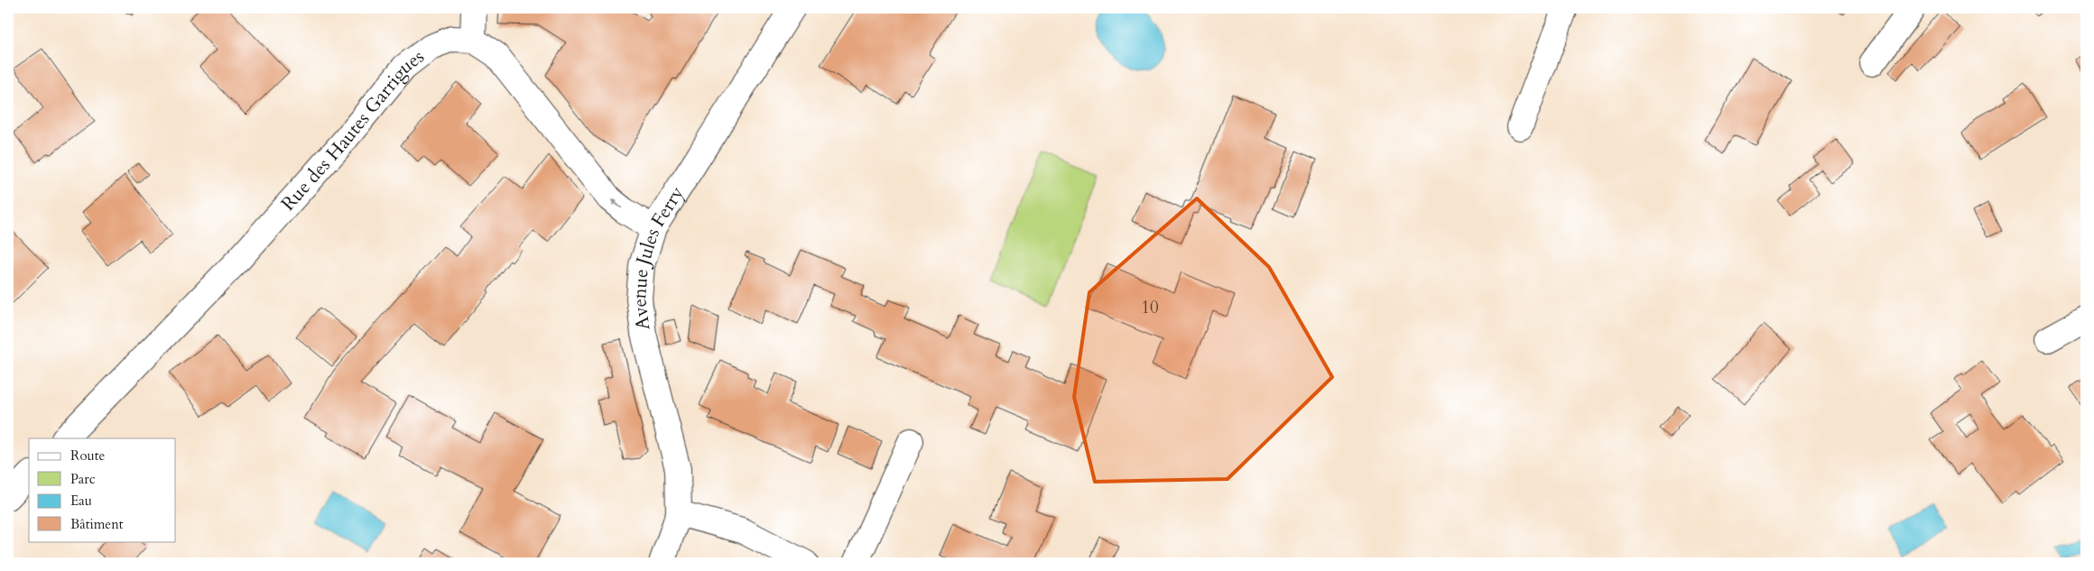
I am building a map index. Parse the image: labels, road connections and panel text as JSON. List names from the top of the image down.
{
  "streets": {
    "street": ["Rue des Hautes Garrigues", "Avenue Jules Ferry"]
  },
  "house_numbers": ["10"],
  "legend": [
    "Route",
    "Parc",
    "Eau",
    "Bâtiment"
  ]
}
